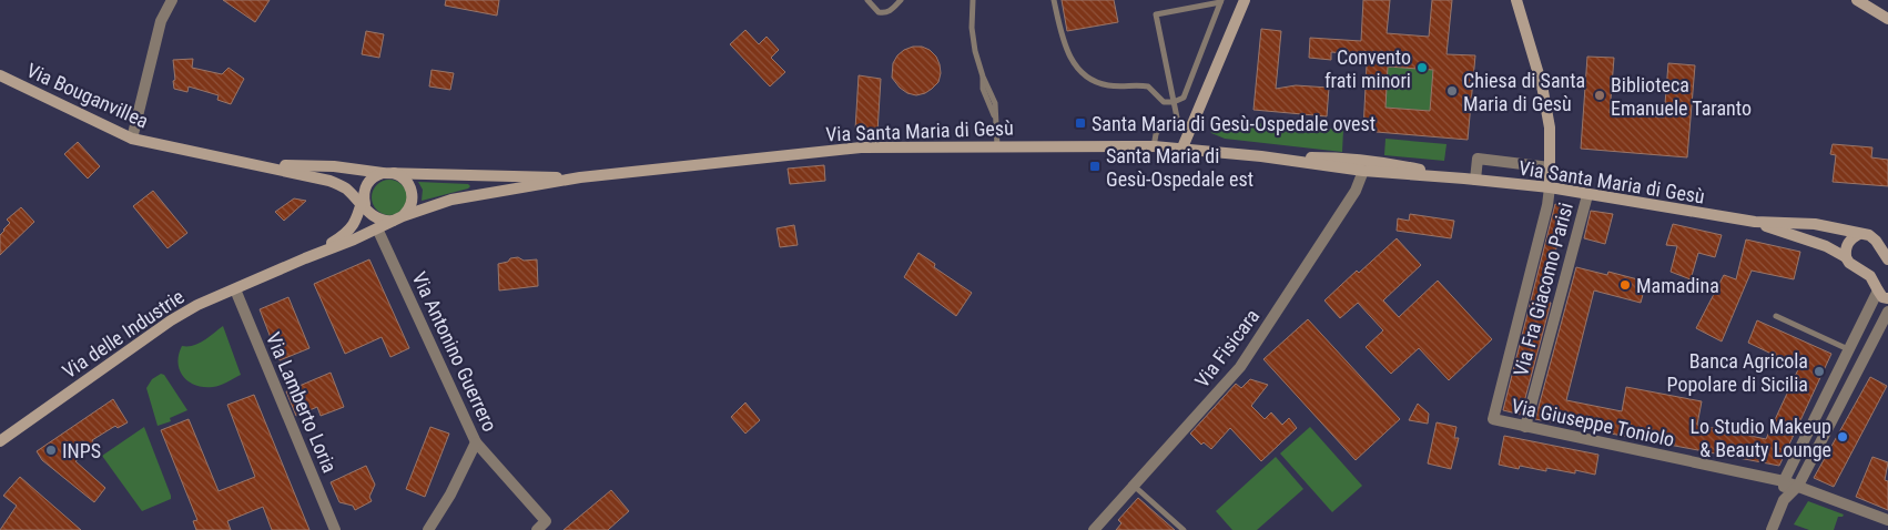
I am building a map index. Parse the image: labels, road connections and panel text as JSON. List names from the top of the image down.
{
  "streets": {
    "main road": ["Via Bouganvillea", "Via Santa Maria di Gesù", "Via delle Industrie"],
    "street": [
      "Via Fra Giacomo Parisi",
      "Via Fisicara",
      "Via Antonino Guerrero",
      "Via Lamberto Loria",
      "Via Giuseppe Toniolo"
    ]
  },
  "crossings": [
    ["Via Santa Maria di Gesù", "Via Fra Giacomo Parisi"],
    ["Via Santa Maria di Gesù", "Via Giuseppe Toniolo"],
    ["Via Fra Giacomo Parisi", "Via Giuseppe Toniolo"],
    ["Via delle Industrie", "Via Lamberto Loria"]
  ],
  "places": {
    "other": [
      "Convento frati minori",
      "Chiesa di Santa Maria di Gesù",
      "Biblioteca Emanuele Taranto",
      "Mamadina",
      "Banca Agricola Popolare di Sicilia",
      "Lo Studio Makeup & Beauty Lounge",
      "INPS"
    ],
    "transit": ["Santa Maria di Gesù-Ospedale ovest", "Santa Maria di Gesù-Ospedale est"]
  }
}
